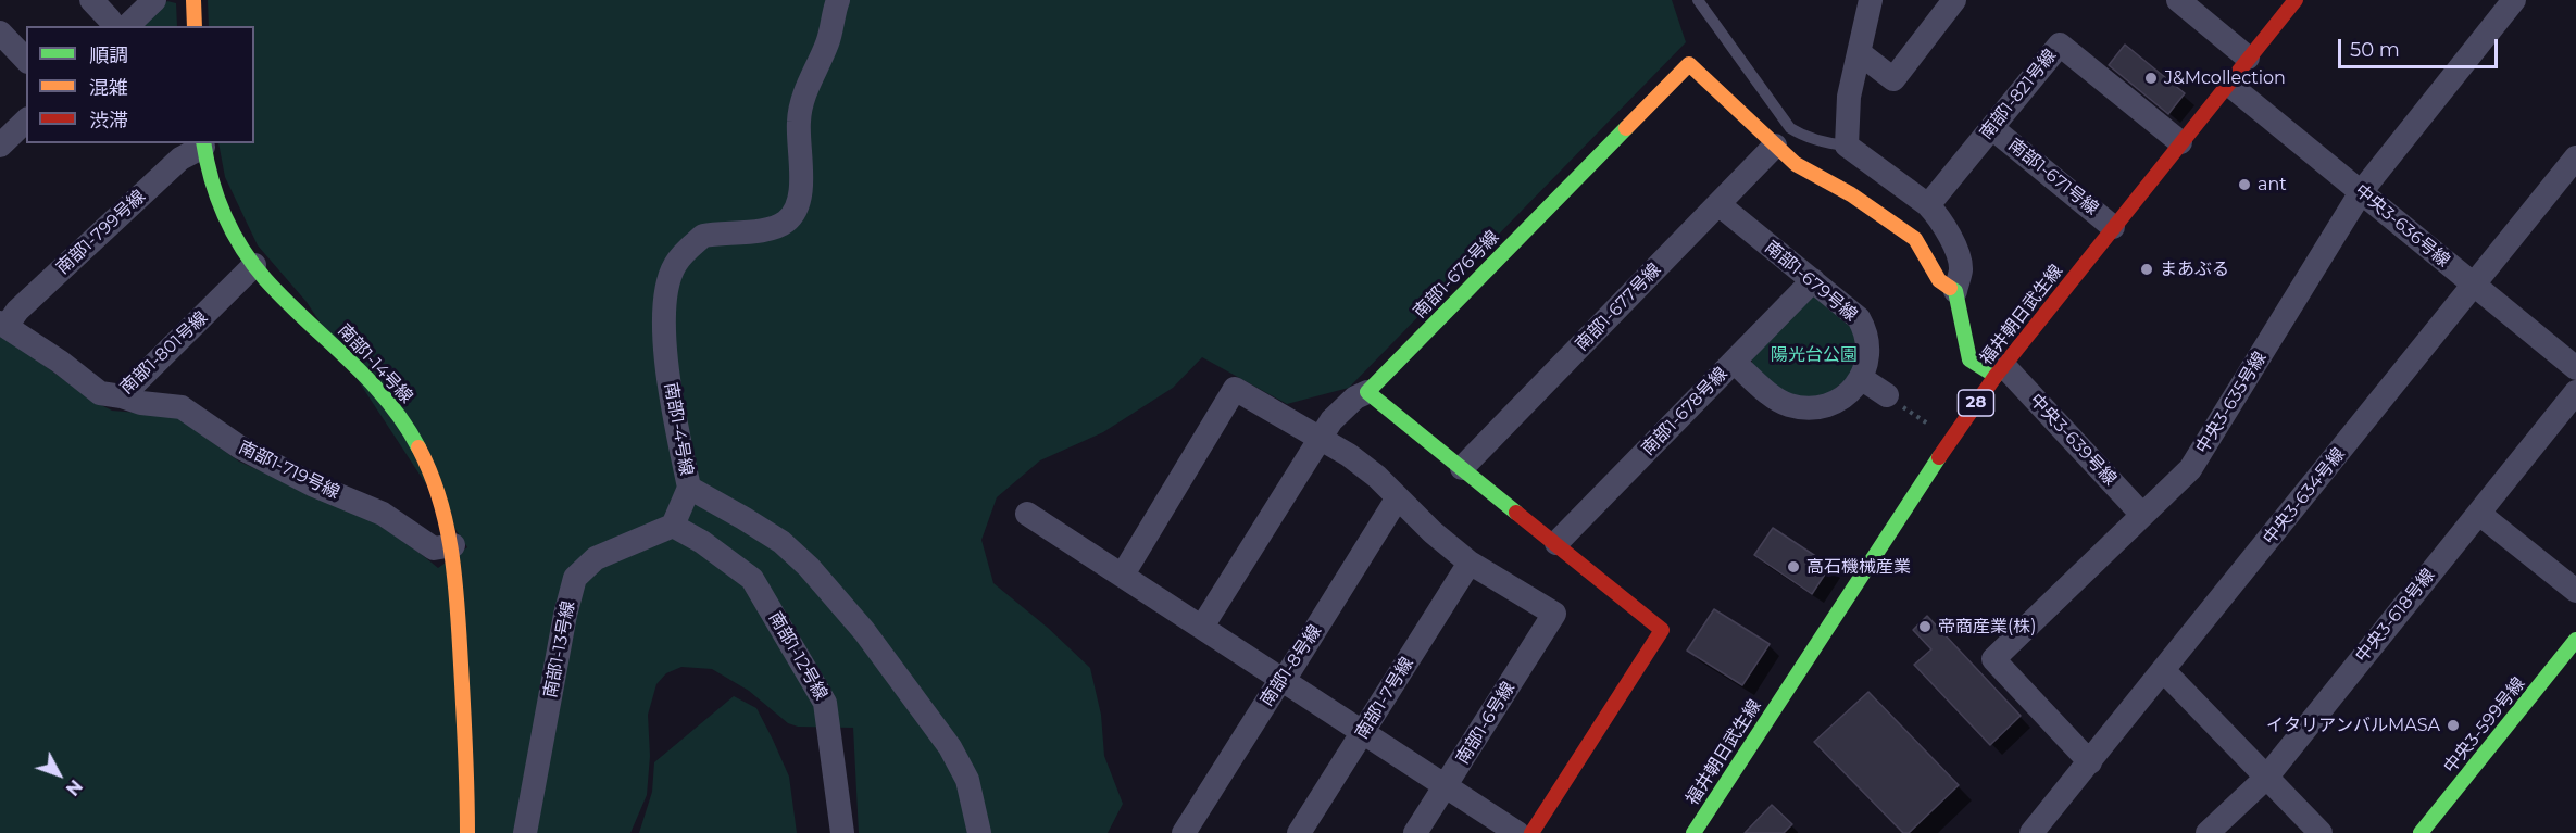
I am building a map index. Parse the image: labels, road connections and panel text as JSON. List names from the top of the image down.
{
  "streets": {
    "street": [
      "南部1-821号線",
      "南部1-671号線",
      "中央3-636号線",
      "南部1-799号線",
      "南部1-676号線",
      "南部1-679号線",
      "南部1-677号線",
      "福井朝日武生線",
      "南部1-801号線",
      "南部1-14号線",
      "28",
      "中央3-635号線",
      "南部1-678号線",
      "南部1-4号線",
      "中央3-639号線",
      "南部1-719号線",
      "中央3-634号線",
      "中央3-618号線",
      "南部1-13号線",
      "南部1-12号線",
      "南部1-8号線",
      "南部1-7号線",
      "南部1-6号線",
      "中央3-599号線"
    ]
  },
  "crossings": [
    ["南部1-821号線", "南部1-671号線"],
    ["南部1-821号線", "福井朝日武生線"],
    ["南部1-671号線", "福井朝日武生線"],
    ["中央3-636号線", "福井朝日武生線"],
    ["中央3-636号線", "中央3-635号線"],
    ["中央3-636号線", "中央3-634号線"],
    ["南部1-799号線", "南部1-801号線"],
    ["南部1-799号線", "南部1-14号線"],
    ["南部1-676号線", "南部1-677号線"],
    ["南部1-679号線", "南部1-677号線"],
    ["南部1-679号線", "南部1-678号線"],
    ["福井朝日武生線", "中央3-639号線"],
    ["南部1-801号線", "南部1-14号線"],
    ["南部1-801号線", "南部1-719号線"],
    ["南部1-14号線", "南部1-719号線"],
    ["中央3-635号線", "中央3-639号線"],
    ["中央3-635号線", "中央3-634号線"],
    ["南部1-13号線", "南部1-12号線"],
    ["南部1-7号線", "南部1-6号線"]
  ],
  "parks": ["陽光台公園"],
  "places": [
    "J&Mcollection",
    "ant",
    "まあぶる",
    "高石機械産業",
    "帝商産業(株)",
    "イタリアンバルMASA"
  ],
  "legend": ["順調", "混雑", "渋滞"],
  "scale_bar": "50 m",
  "north": "bottom right"
}
